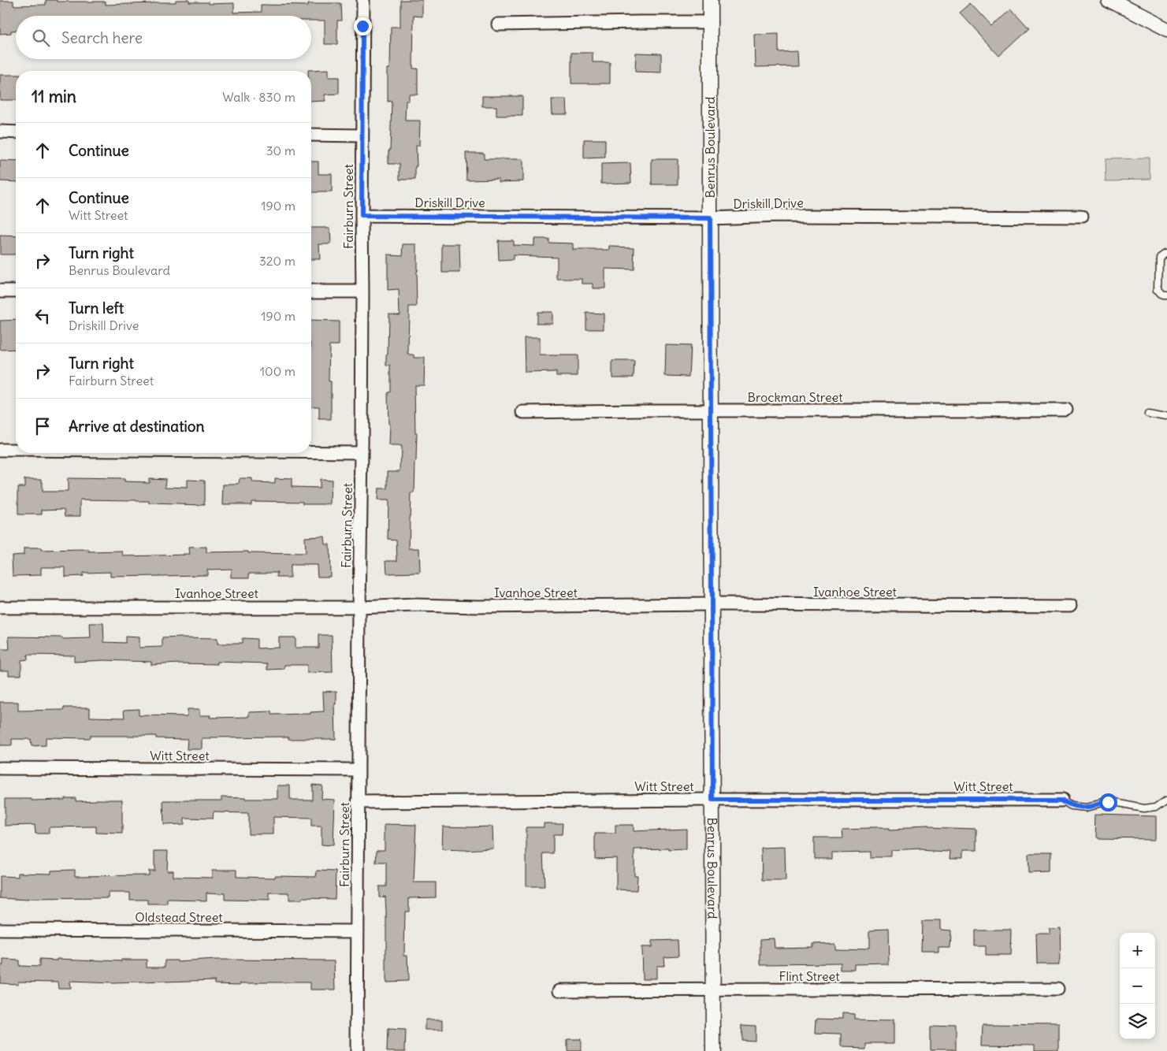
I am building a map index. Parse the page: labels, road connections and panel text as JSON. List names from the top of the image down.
{
  "streets": {
    "street": [
      "Benrus Boulevard",
      "Driskill Drive",
      "Fairburn Street",
      "Brockman Street",
      "Ivanhoe Street",
      "Witt Street",
      "Oldstead Street",
      "Flint Street"
    ]
  },
  "crossings": [
    ["Benrus Boulevard", "Driskill Drive"],
    ["Benrus Boulevard", "Brockman Street"],
    ["Benrus Boulevard", "Ivanhoe Street"],
    ["Benrus Boulevard", "Witt Street"],
    ["Benrus Boulevard", "Flint Street"],
    ["Driskill Drive", "Fairburn Street"],
    ["Fairburn Street", "Ivanhoe Street"],
    ["Fairburn Street", "Witt Street"],
    ["Fairburn Street", "Oldstead Street"]
  ],
  "page": {
    "search": "Search here",
    "heading": ["11 min", "Walk · 830 m"],
    "list": [
      ["Continue", "30 m"],
      ["Continue", "Witt Street", "190 m"],
      ["Turn right", "Benrus Boulevard", "320 m"],
      ["Turn left", "Driskill Drive", "190 m"],
      ["Turn right", "Fairburn Street", "100 m"],
      "Arrive at destination"
    ],
    "map_buttons": ["+", "−"]
  }
}
